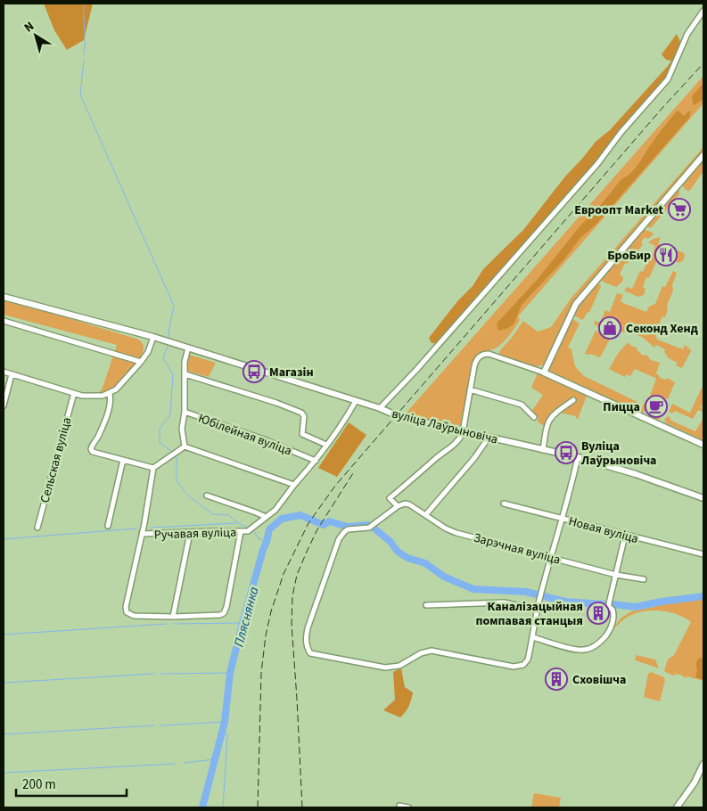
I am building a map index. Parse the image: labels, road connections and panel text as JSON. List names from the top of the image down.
{
  "streets": {
    "main road": ["вуліца Лаўрыновіча"],
    "street": [
      "Юбілейная вуліца",
      "Сельская вуліца",
      "Новая вуліца",
      "Ручавая вуліца",
      "Зарэчная вуліца"
    ]
  },
  "crossings": [
    ["вуліца Лаўрыновіча", "Юбілейная вуліца"]
  ],
  "water": ["Пляснянка"],
  "places": {
    "supermarket": ["Евроопт Market"],
    "restaurant": ["БроБир"],
    "shop": ["Секонд Хенд"],
    "bus stop": ["Магазін", "Вуліца Лаўрыновіча"],
    "cafe": ["Пицца"],
    "building": ["Каналізацыйная помпавая станцыя", "Сховішча"]
  },
  "scale_bar": "200 m",
  "north": "top left"
}
